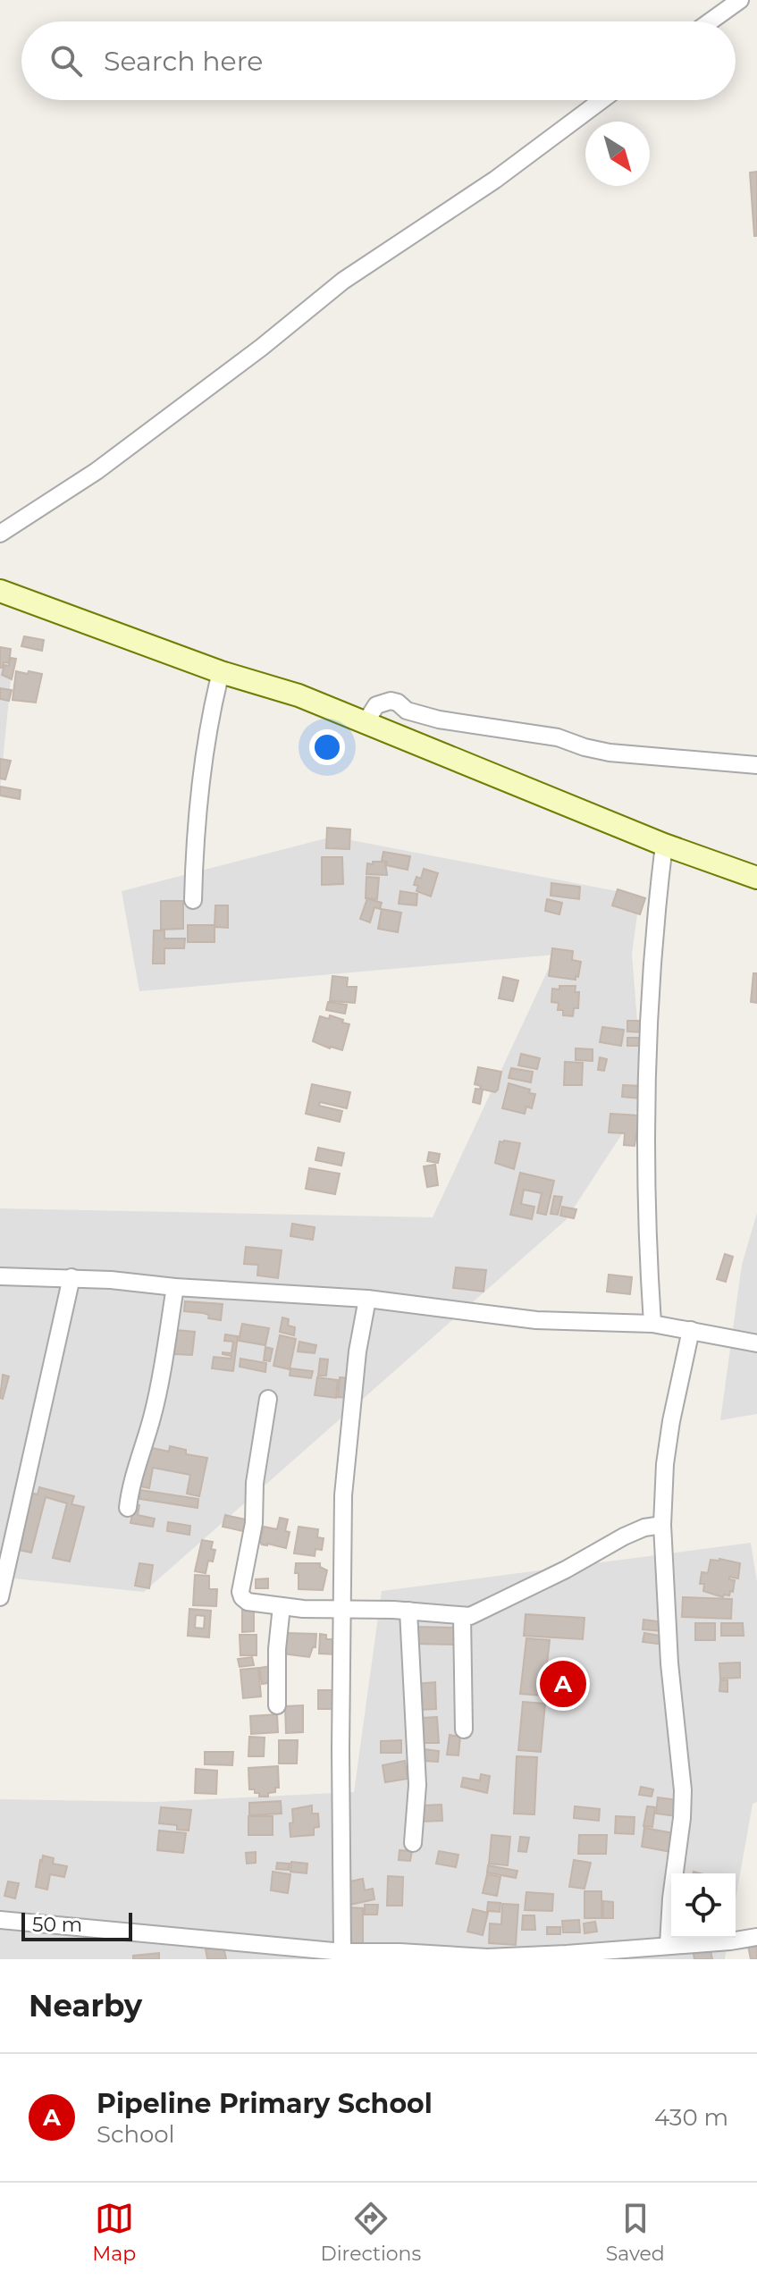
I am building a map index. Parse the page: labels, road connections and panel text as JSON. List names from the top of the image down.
{
  "scale_bar": "50 m",
  "north": "bottom right",
  "page": {
    "search": "Search here",
    "pins": "A",
    "scale": "50 m",
    "heading": "Nearby",
    "list": [
      {
        "mark": "A",
        "name": "Pipeline Primary School",
        "note": "School",
        "value": "430 m"
      }
    ],
    "nav": ["Map", "Directions", "Saved"]
  }
}
